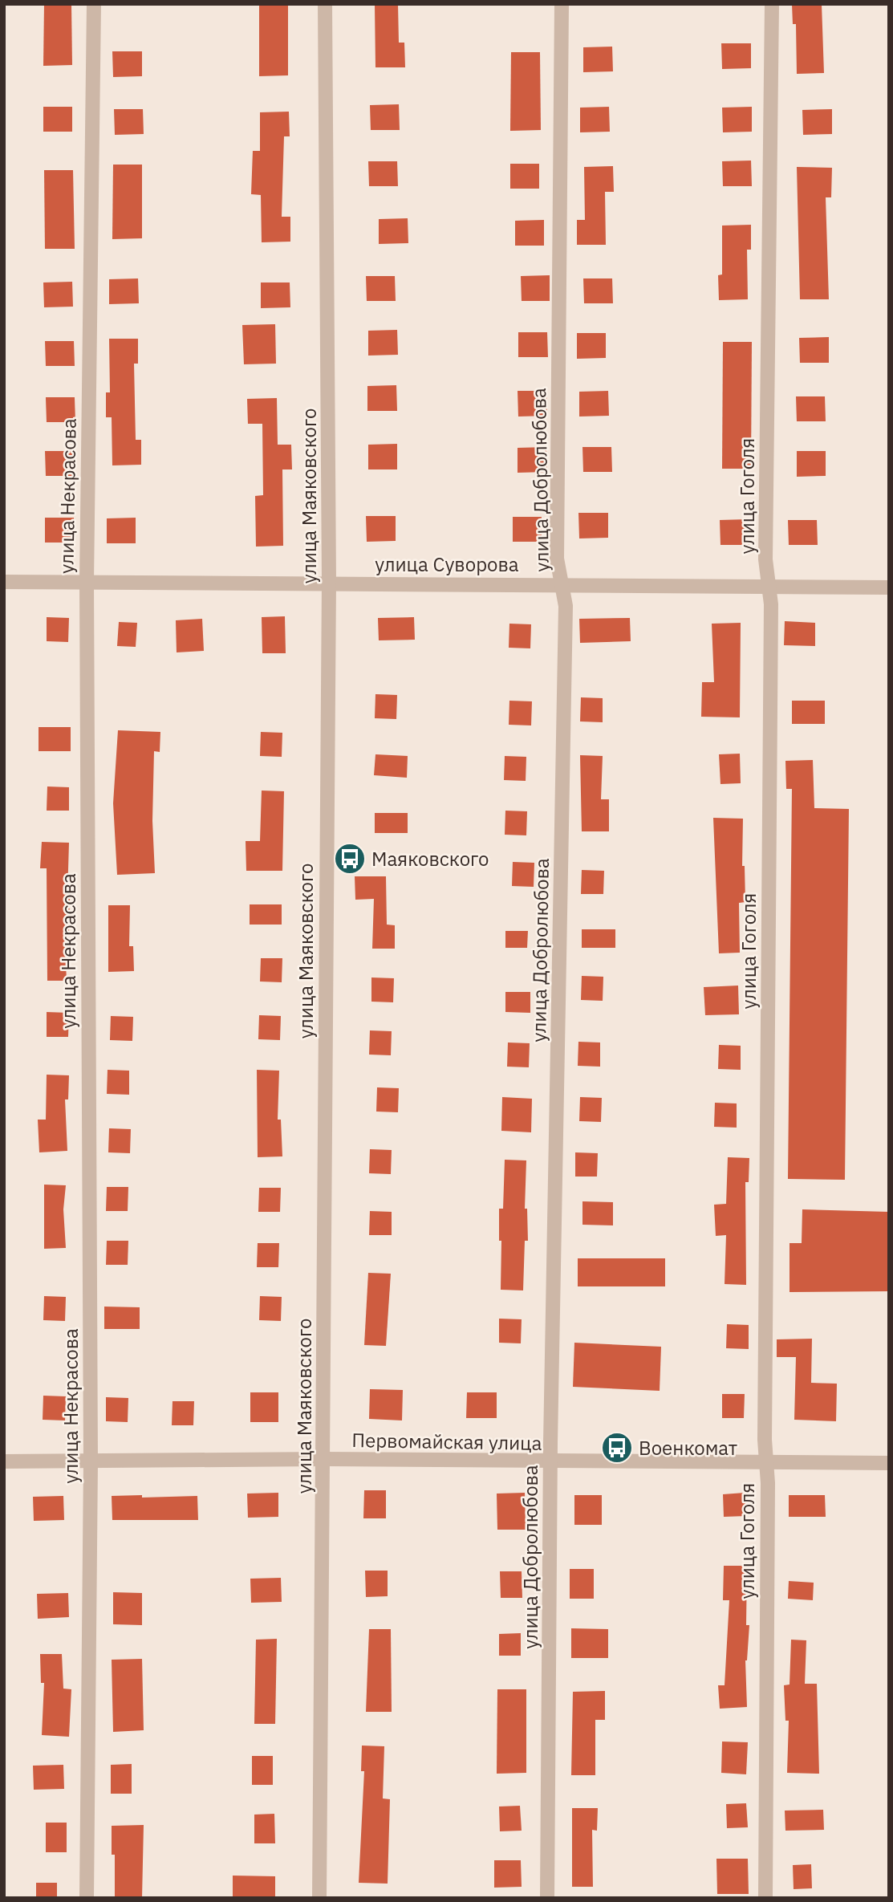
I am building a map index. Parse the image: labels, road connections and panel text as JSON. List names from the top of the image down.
{
  "streets": {
    "street": [
      "улица Добролюбова",
      "улица Некрасова",
      "улица Маяковского",
      "улица Гоголя",
      "улица Суворова",
      "Первомайская улица"
    ]
  },
  "crossings": [
    ["улица Добролюбова", "улица Суворова"],
    ["улица Добролюбова", "Первомайская улица"],
    ["улица Некрасова", "улица Суворова"],
    ["улица Некрасова", "Первомайская улица"],
    ["улица Маяковского", "улица Суворова"],
    ["улица Маяковского", "Первомайская улица"],
    ["улица Гоголя", "улица Суворова"],
    ["улица Гоголя", "Первомайская улица"]
  ],
  "places": {
    "bus stop": ["Маяковского", "Военкомат"]
  }
}
